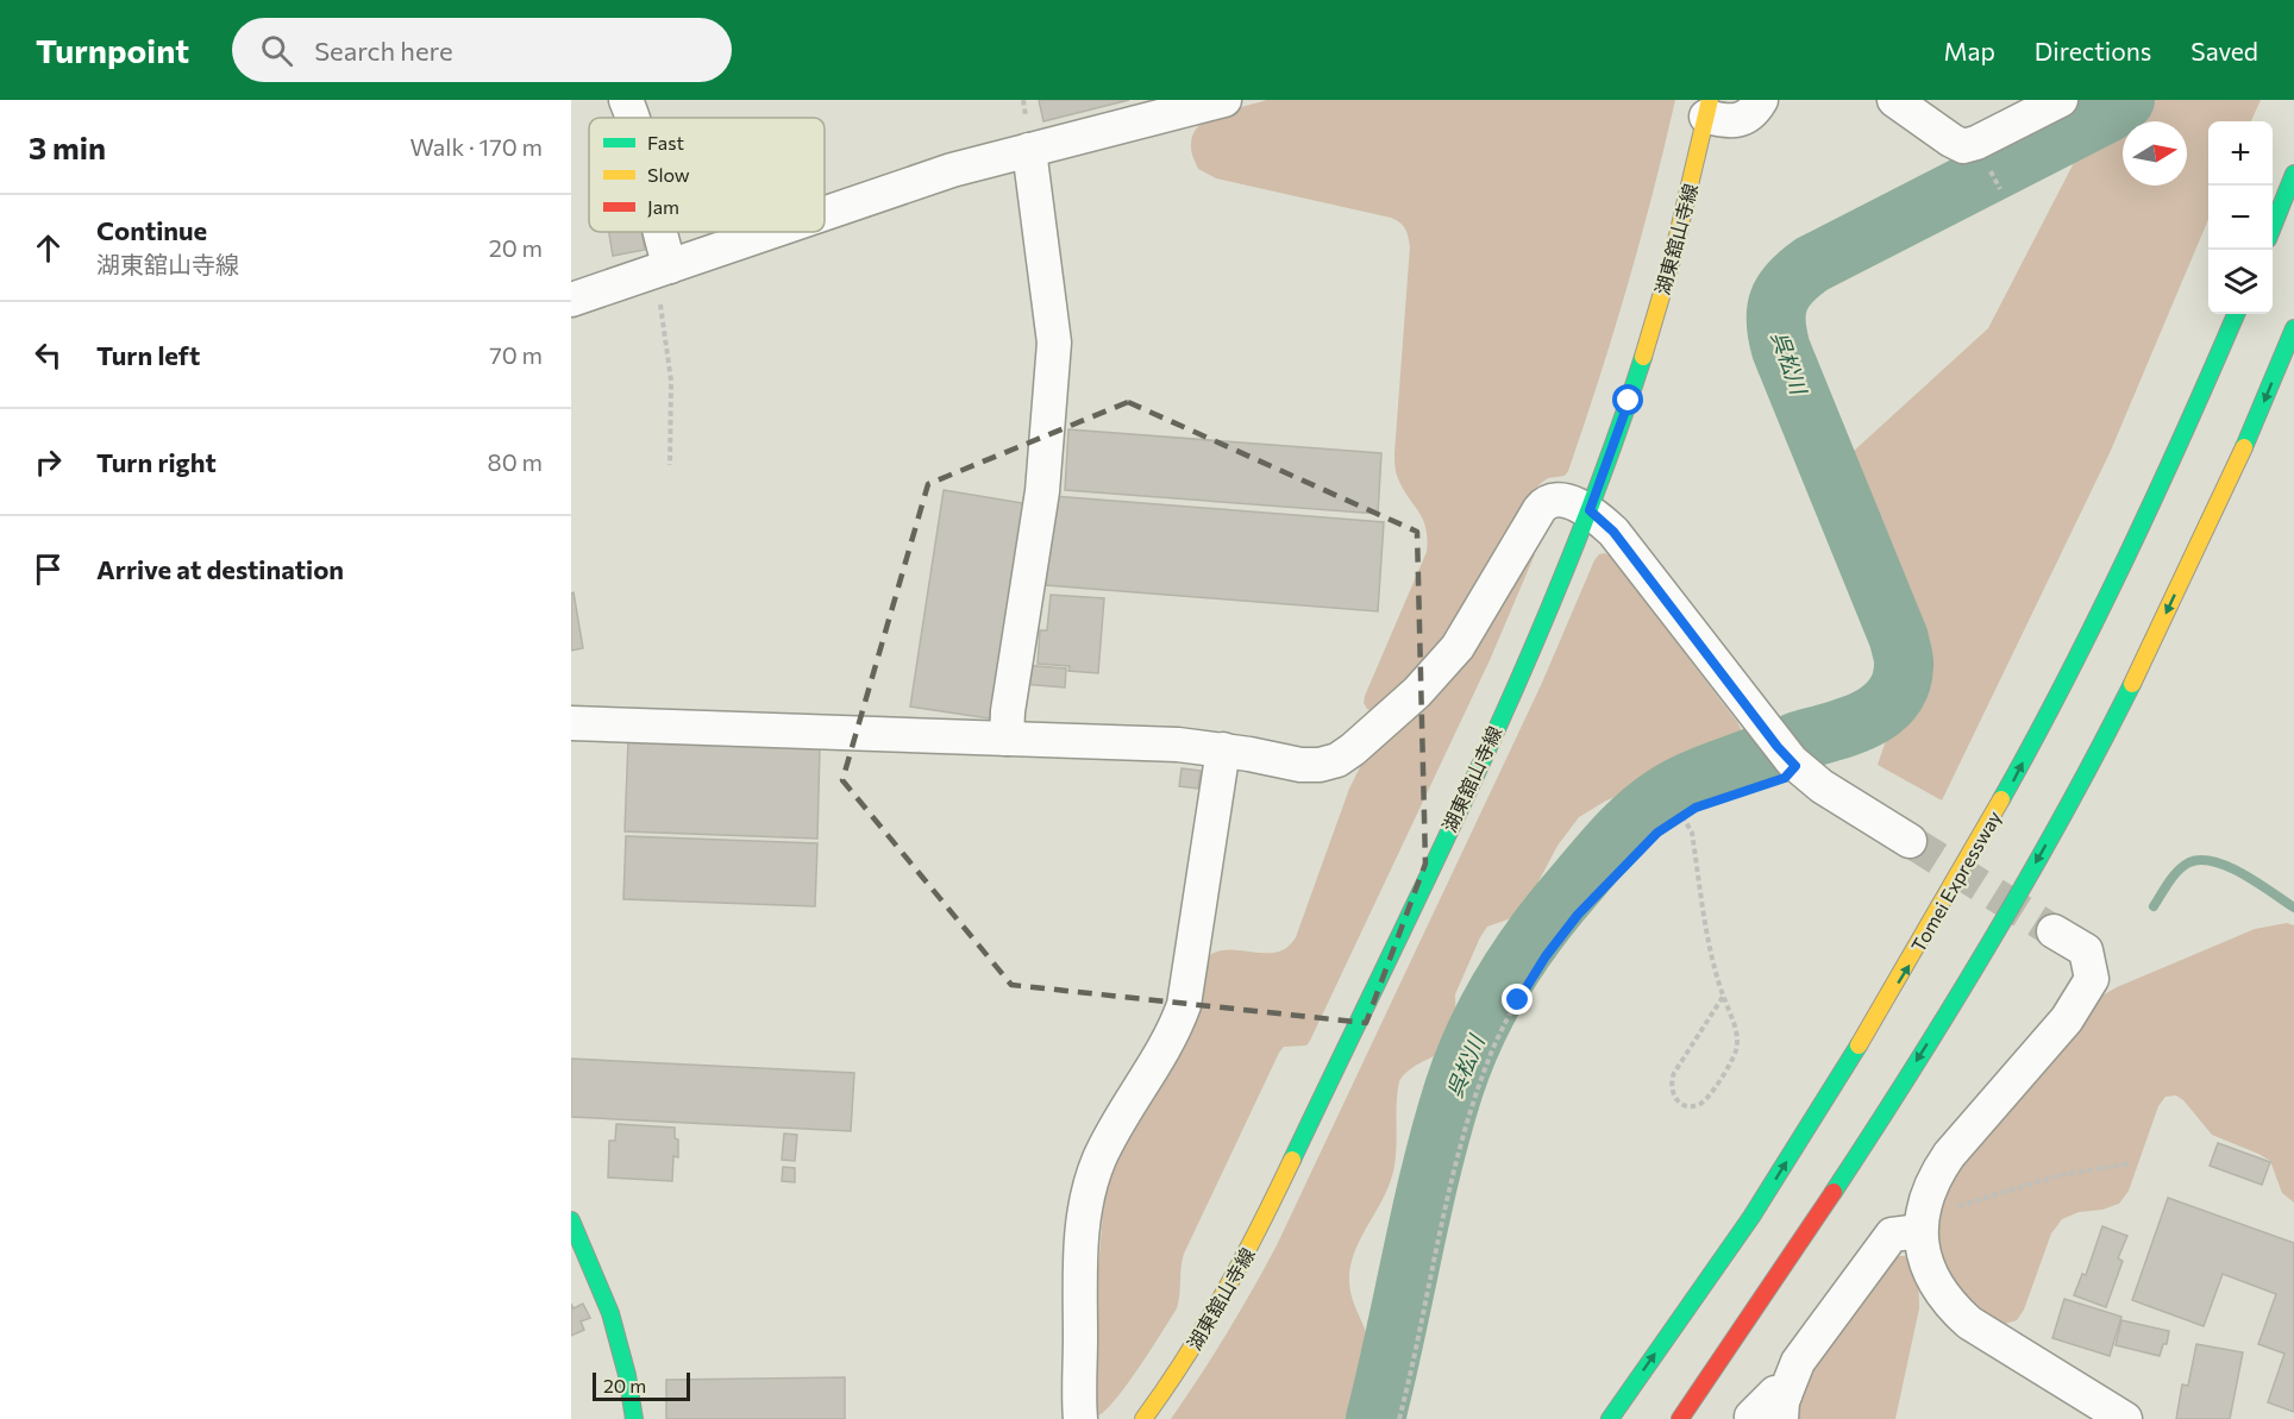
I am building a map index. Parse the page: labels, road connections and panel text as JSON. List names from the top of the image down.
{
  "streets": {
    "main road": ["湖東舘山寺線", "Tomei Expressway"]
  },
  "water": ["呉松川"],
  "legend": ["Fast", "Slow", "Jam"],
  "scale_bar": "20 m",
  "north": "right",
  "page": {
    "header": "Turnpoint",
    "search": "Search here",
    "nav": ["Map", "Directions", "Saved"],
    "heading": ["3 min", "Walk · 170 m"],
    "map_buttons": ["+", "−"],
    "list": [
      ["Continue", "湖東舘山寺線", "20 m"],
      ["Turn left", "70 m"],
      ["Turn right", "80 m"],
      "Arrive at destination"
    ],
    "scale": "20 m"
  }
}
